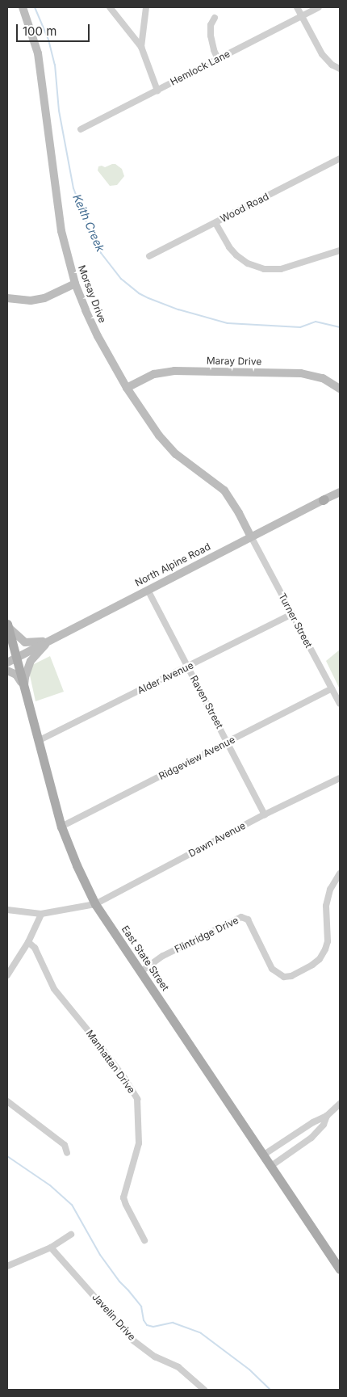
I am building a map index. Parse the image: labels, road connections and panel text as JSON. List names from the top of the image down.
{
  "streets": {
    "main road": ["East State Street"],
    "street": [
      "Hemlock Lane",
      "Wood Road",
      "Morsay Drive",
      "Maray Drive",
      "North Alpine Road",
      "Turner Street",
      "Alder Avenue",
      "Raven Street",
      "Ridgeview Avenue",
      "Dawn Avenue",
      "Flintridge Drive",
      "Manhattan Drive",
      "Javelin Drive"
    ]
  },
  "crossings": [
    ["Morsay Drive", "Maray Drive"],
    ["Morsay Drive", "North Alpine Road"],
    ["Morsay Drive", "Turner Street"],
    ["North Alpine Road", "Turner Street"],
    ["North Alpine Road", "Raven Street"],
    ["North Alpine Road", "East State Street"],
    ["Turner Street", "Alder Avenue"],
    ["Turner Street", "Ridgeview Avenue"],
    ["Alder Avenue", "Raven Street"],
    ["Alder Avenue", "East State Street"],
    ["Raven Street", "Ridgeview Avenue"],
    ["Raven Street", "Dawn Avenue"],
    ["Ridgeview Avenue", "East State Street"],
    ["Dawn Avenue", "East State Street"],
    ["Flintridge Drive", "East State Street"]
  ],
  "water": ["Keith Creek"],
  "scale_bar": "100 m"
}
